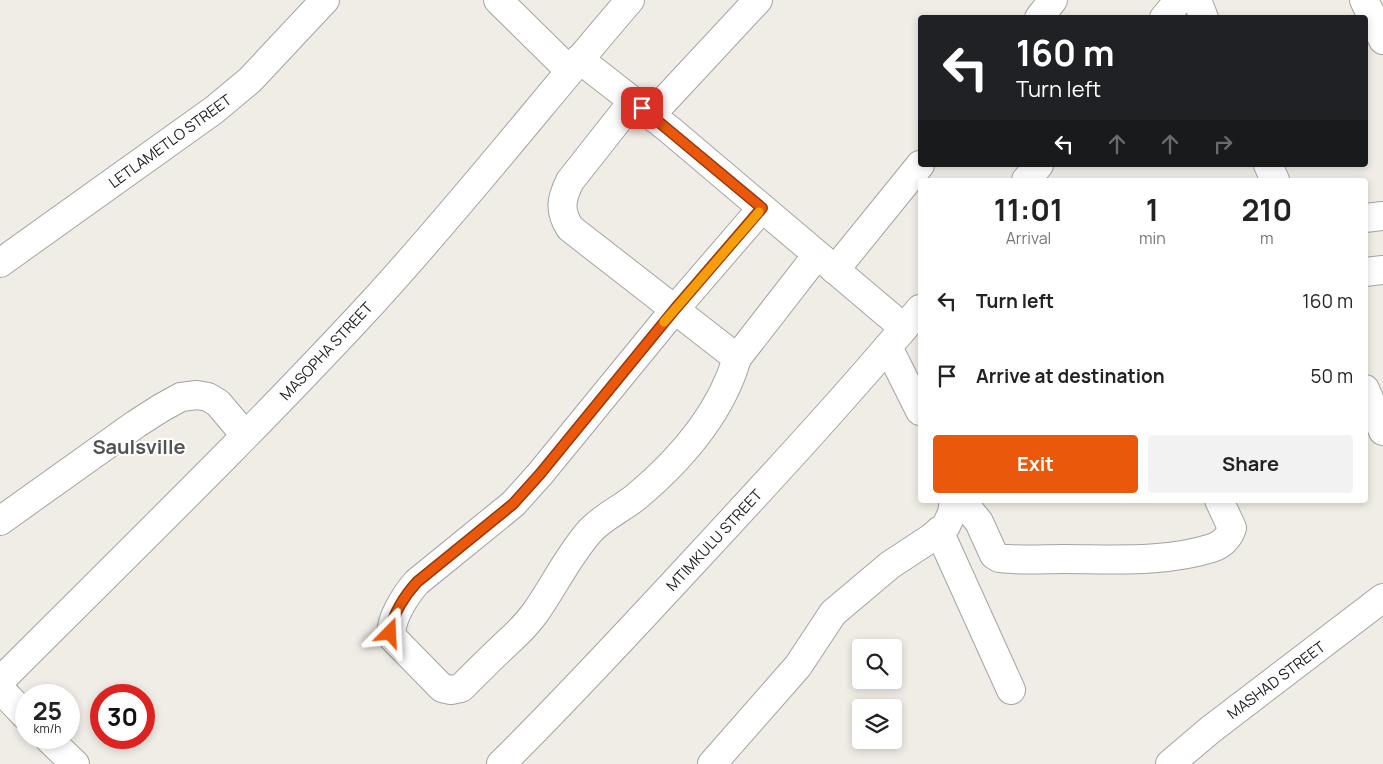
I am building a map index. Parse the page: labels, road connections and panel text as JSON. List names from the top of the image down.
{
  "streets": {
    "street": [
      "LETLAMETLO STREET",
      "MASOPHA STREET",
      "MTIMKULU STREET",
      "MASHAD STREET"
    ]
  },
  "districts": ["Saulsville"],
  "page": {
    "turn": ["160 m", "Turn left"],
    "eta": [
      "11:01",
      "Arrival",
      "1",
      "min",
      "210",
      "m"
    ],
    "list": [
      {
        "name": "Turn left",
        "value": "160 m"
      },
      {
        "name": "Arrive at destination",
        "value": "50 m"
      }
    ],
    "buttons": ["Exit", "Share"],
    "speed": "25 km/h",
    "limit": "30"
  }
}
